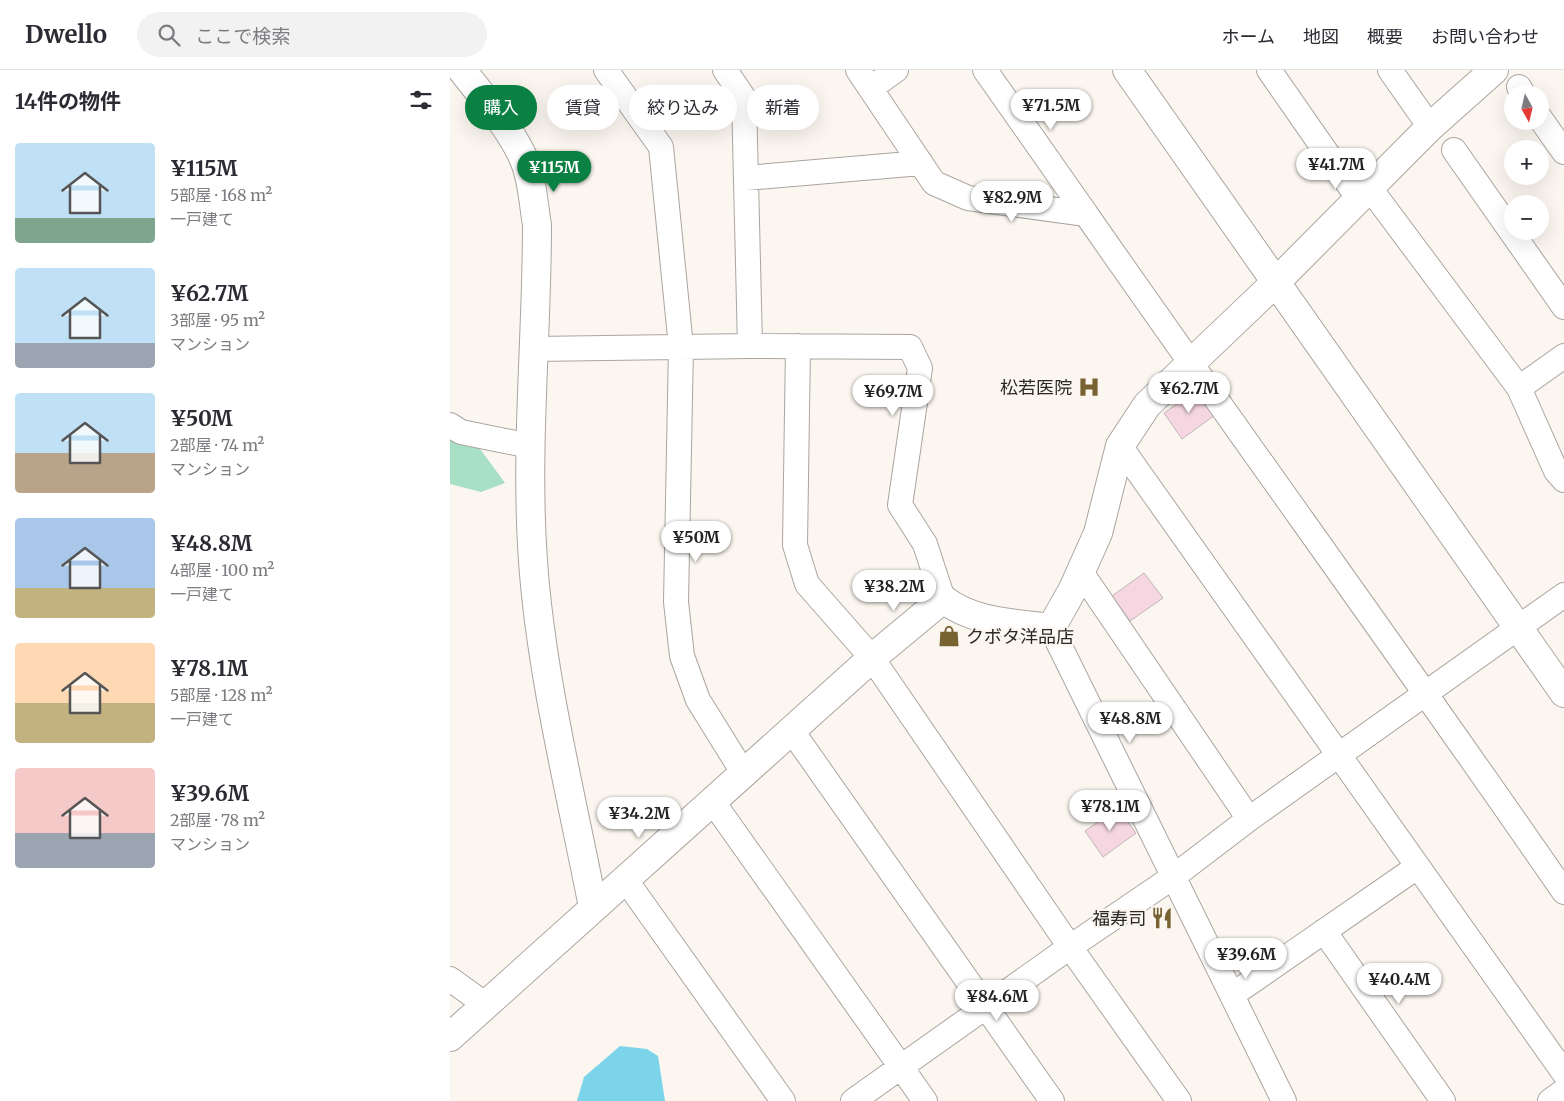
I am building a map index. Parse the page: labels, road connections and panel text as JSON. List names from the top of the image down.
{
  "places": {
    "hospital": ["松若医院"],
    "shop": ["クボタ洋品店"],
    "restaurant": ["福寿司"]
  },
  "north": "bottom",
  "page": {
    "header": "Dwello",
    "search": "ここで検索",
    "nav": [
      "ホーム",
      "地図",
      "概要",
      "お問い合わせ"
    ],
    "heading": "14件の物件",
    "map_buttons": ["+", "−"],
    "chip": [
      "購入",
      "賃貸",
      "絞り込み",
      "新着"
    ],
    "price": [
      "¥71.5M",
      "¥41.7M",
      "¥115M",
      "¥82.9M",
      "¥62.7M",
      "¥69.7M",
      "¥50M",
      "¥38.2M",
      "¥48.8M",
      "¥78.1M",
      "¥34.2M",
      "¥39.6M",
      "¥40.4M",
      "¥84.6M"
    ],
    "list": [
      {
        "name": "¥115M",
        "note": "5部屋 · 168 m² · 一戸建て"
      },
      {
        "name": "¥62.7M",
        "note": "3部屋 · 95 m² · マンション"
      },
      {
        "name": "¥50M",
        "note": "2部屋 · 74 m² · マンション"
      },
      {
        "name": "¥48.8M",
        "note": "4部屋 · 100 m² · 一戸建て"
      },
      {
        "name": "¥78.1M",
        "note": "5部屋 · 128 m² · 一戸建て"
      },
      {
        "name": "¥39.6M",
        "note": "2部屋 · 78 m² · マンション"
      }
    ]
  }
}
